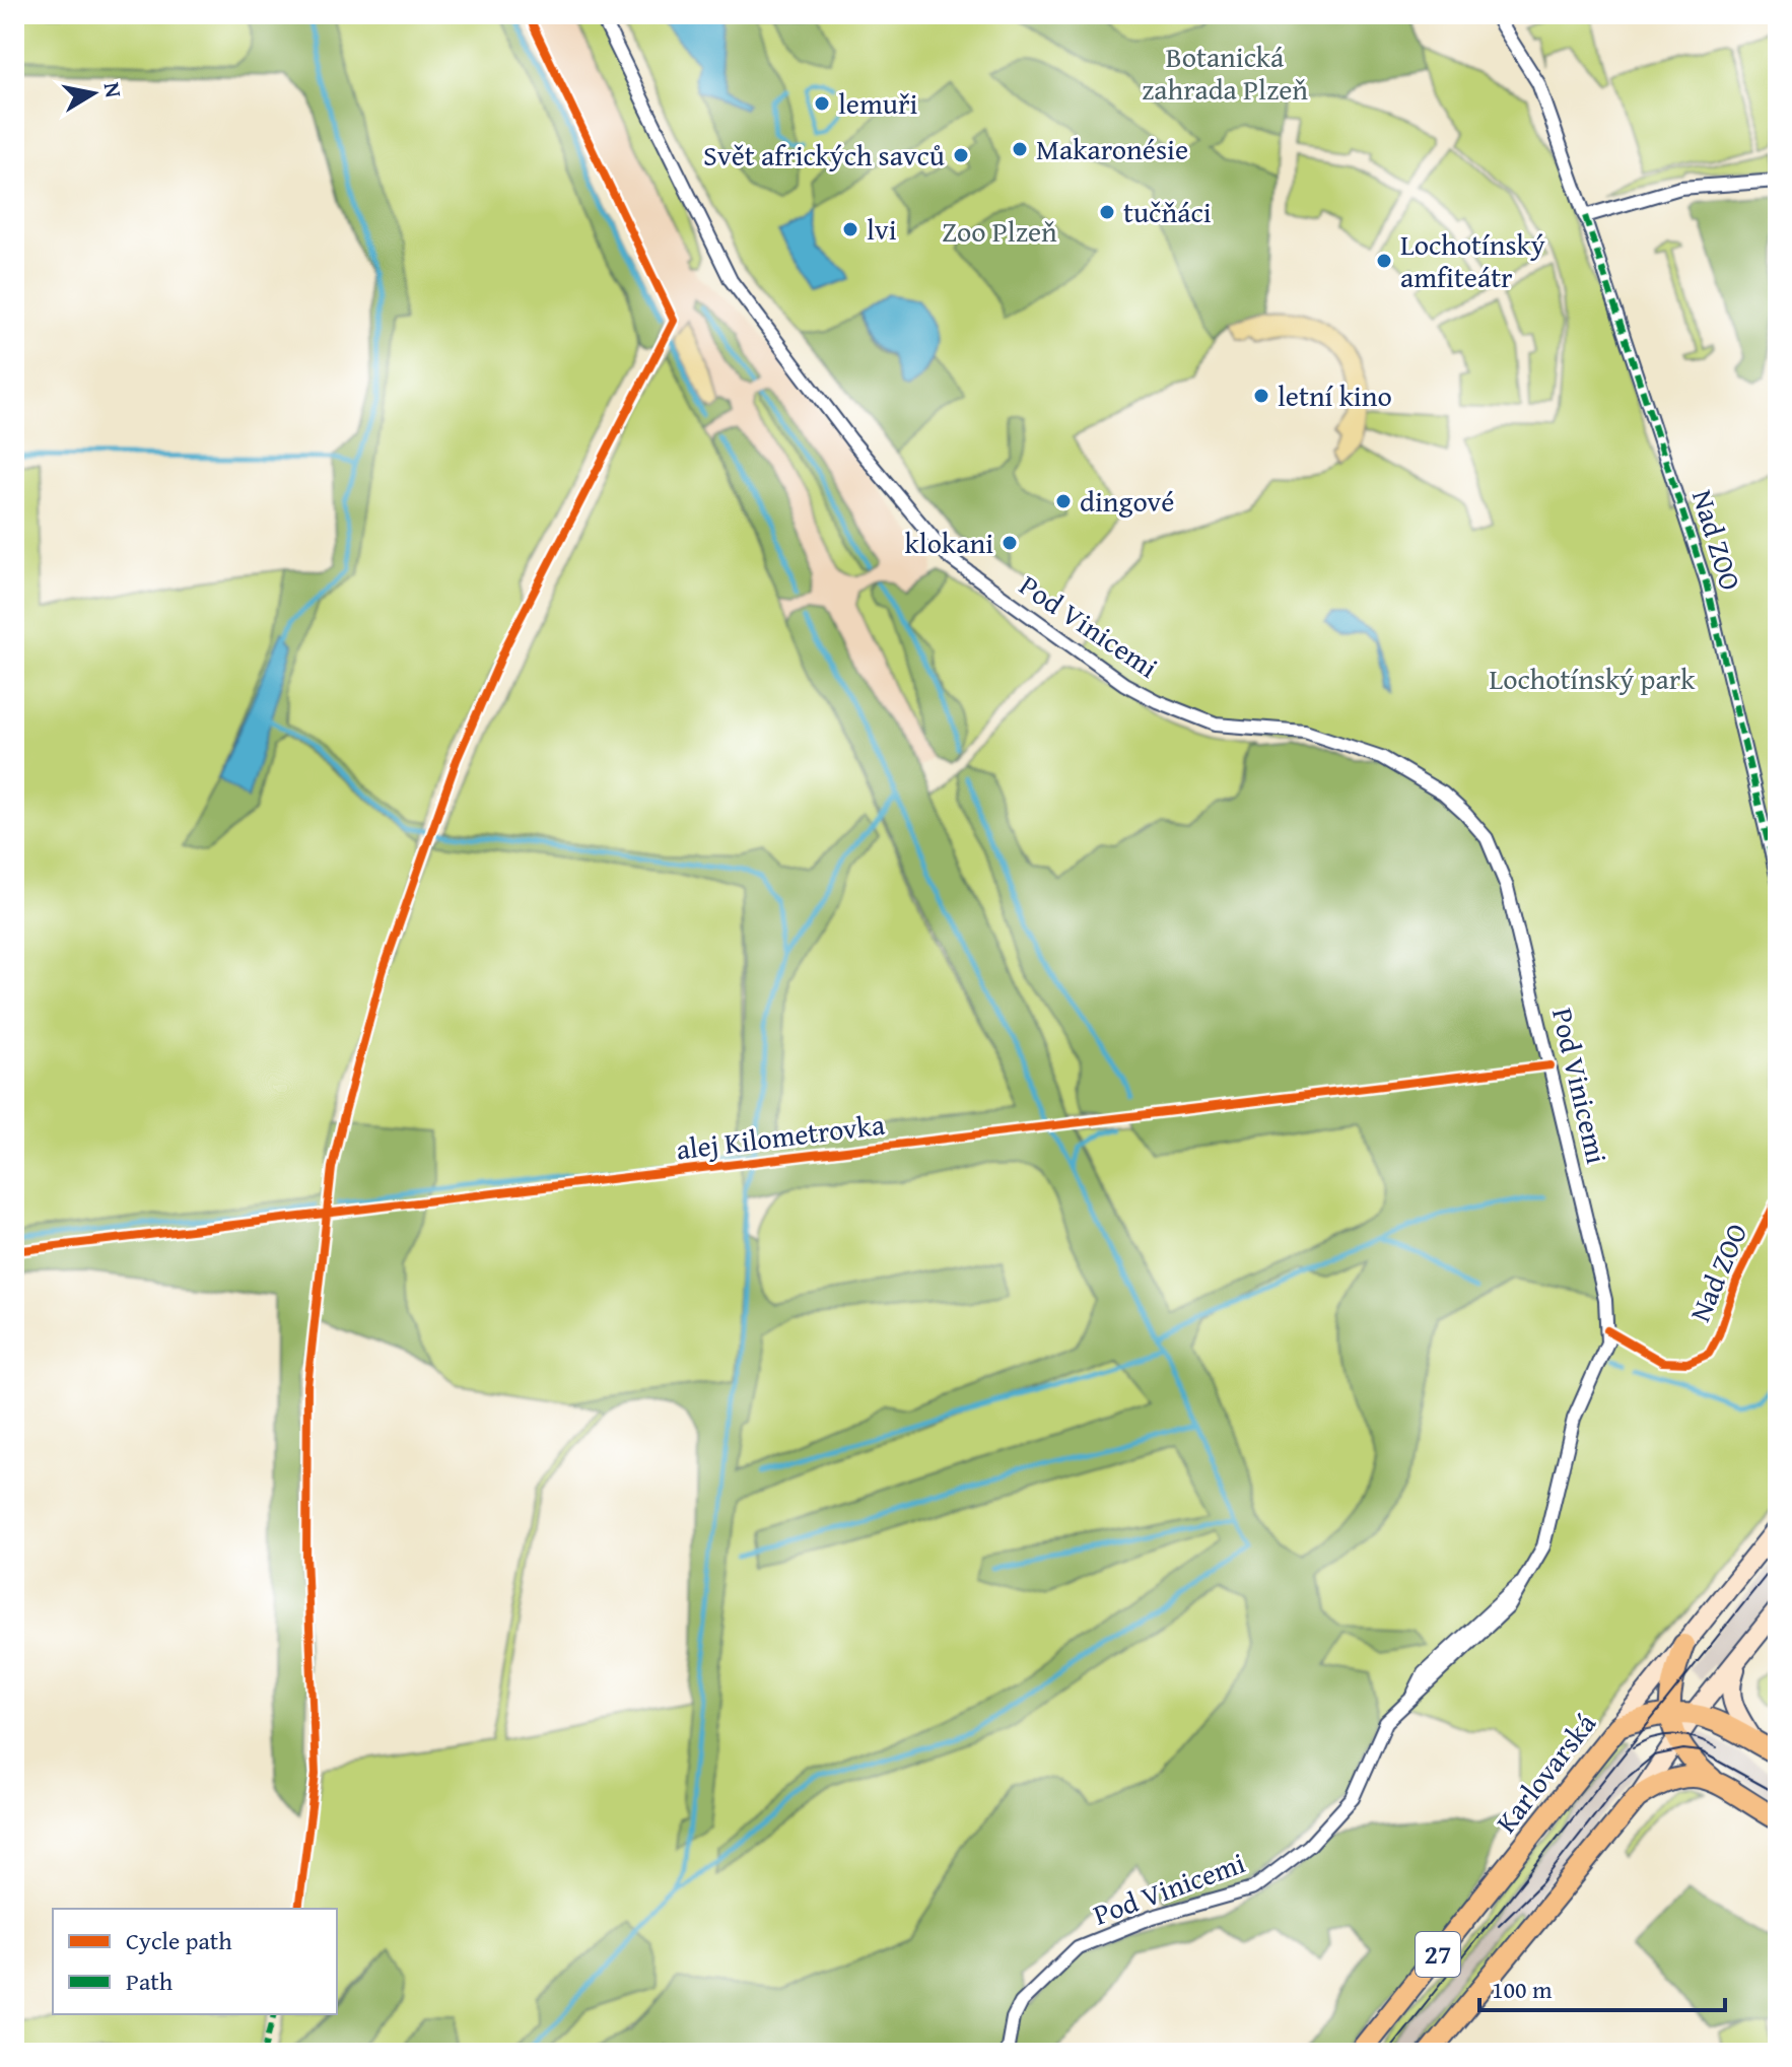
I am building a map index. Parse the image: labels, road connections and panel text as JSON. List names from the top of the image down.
{
  "streets": {
    "main road": ["Karlovarská", "27"],
    "street": ["Nad ZOO", "Pod Vinicemi"],
    "cycle path": ["alej Kilometrovka"]
  },
  "parks": ["Botanická zahrada Plzeň", "Zoo Plzeň", "Lochotínský park"],
  "places": [
    "lemuři",
    "Makaronésie",
    "Svět afrických savců",
    "tučňáci",
    "lvi",
    "Lochotínský amfiteátr",
    "letní kino",
    "dingové",
    "klokani"
  ],
  "legend": ["Cycle path", "Path"],
  "scale_bar": "100 m",
  "north": "right"
}
